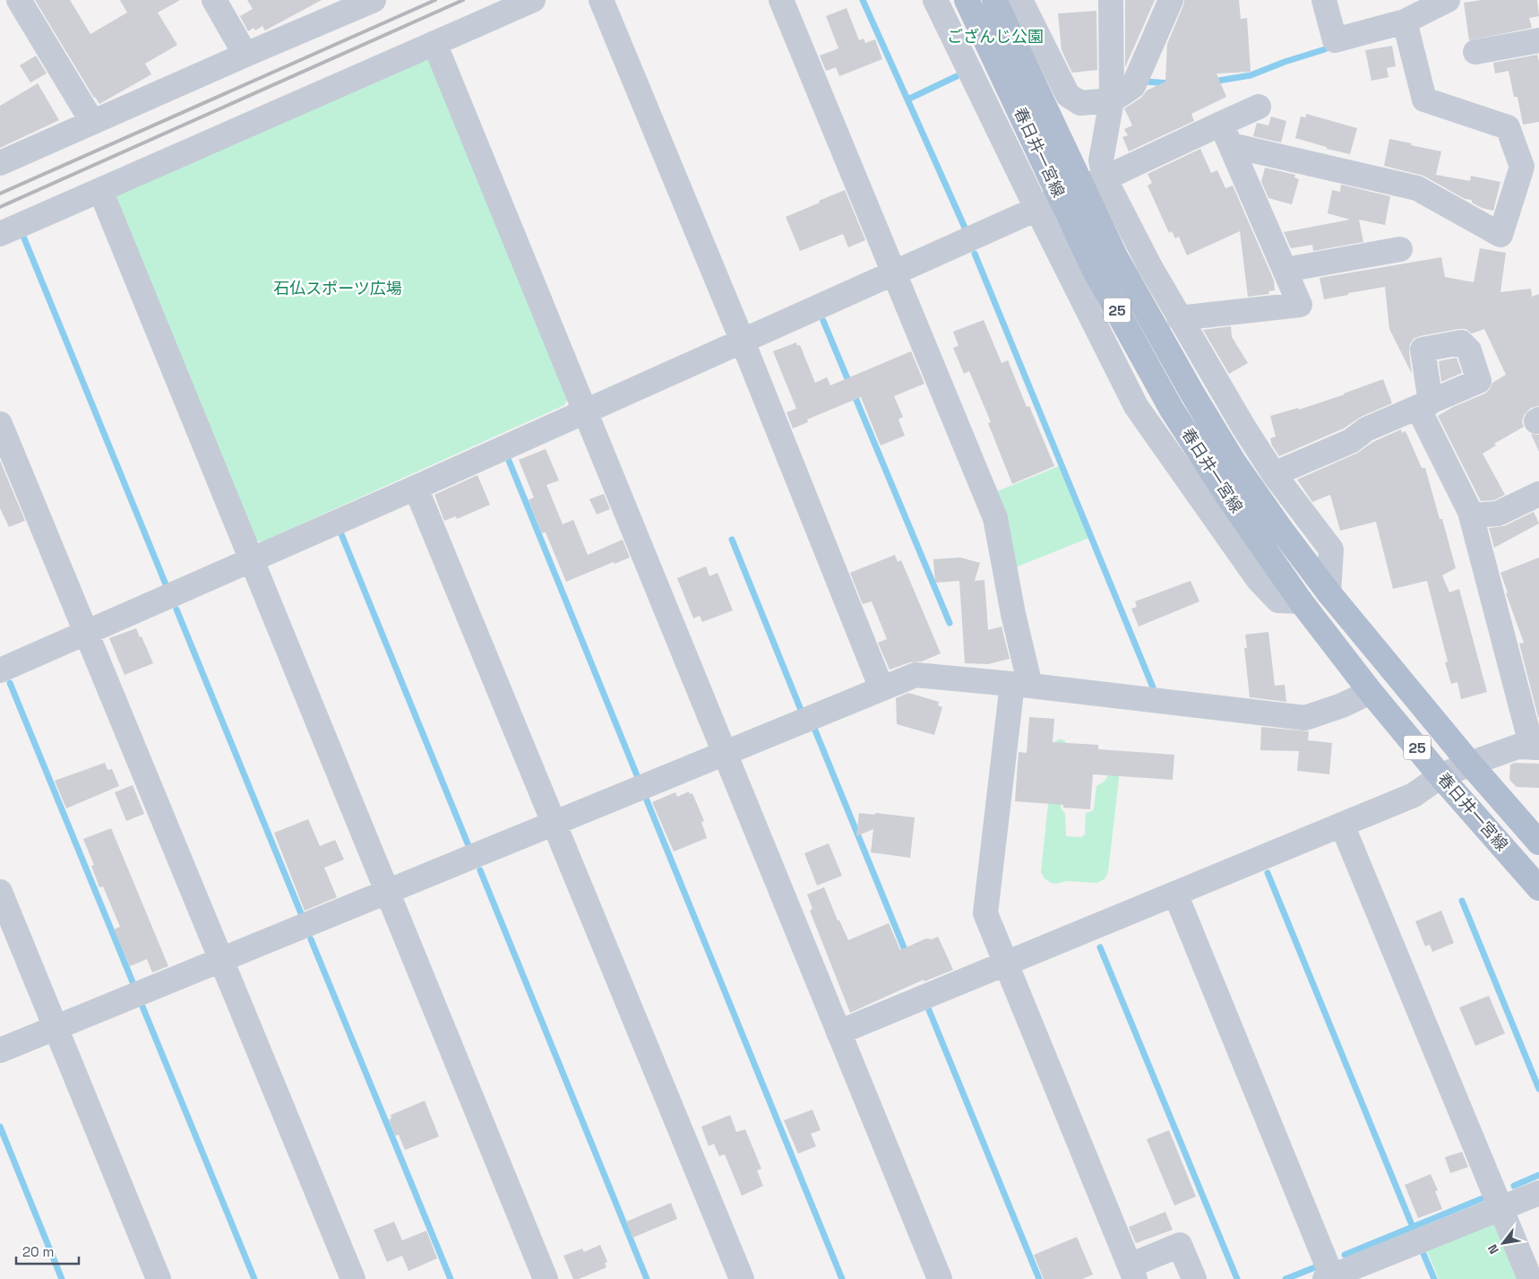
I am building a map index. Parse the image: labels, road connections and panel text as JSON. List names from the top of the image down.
{
  "streets": {
    "main road": ["春日井一宮線", "25"]
  },
  "parks": ["ござんじ公園", "石仏スポーツ広場"],
  "scale_bar": "20 m",
  "north": "bottom left"
}
